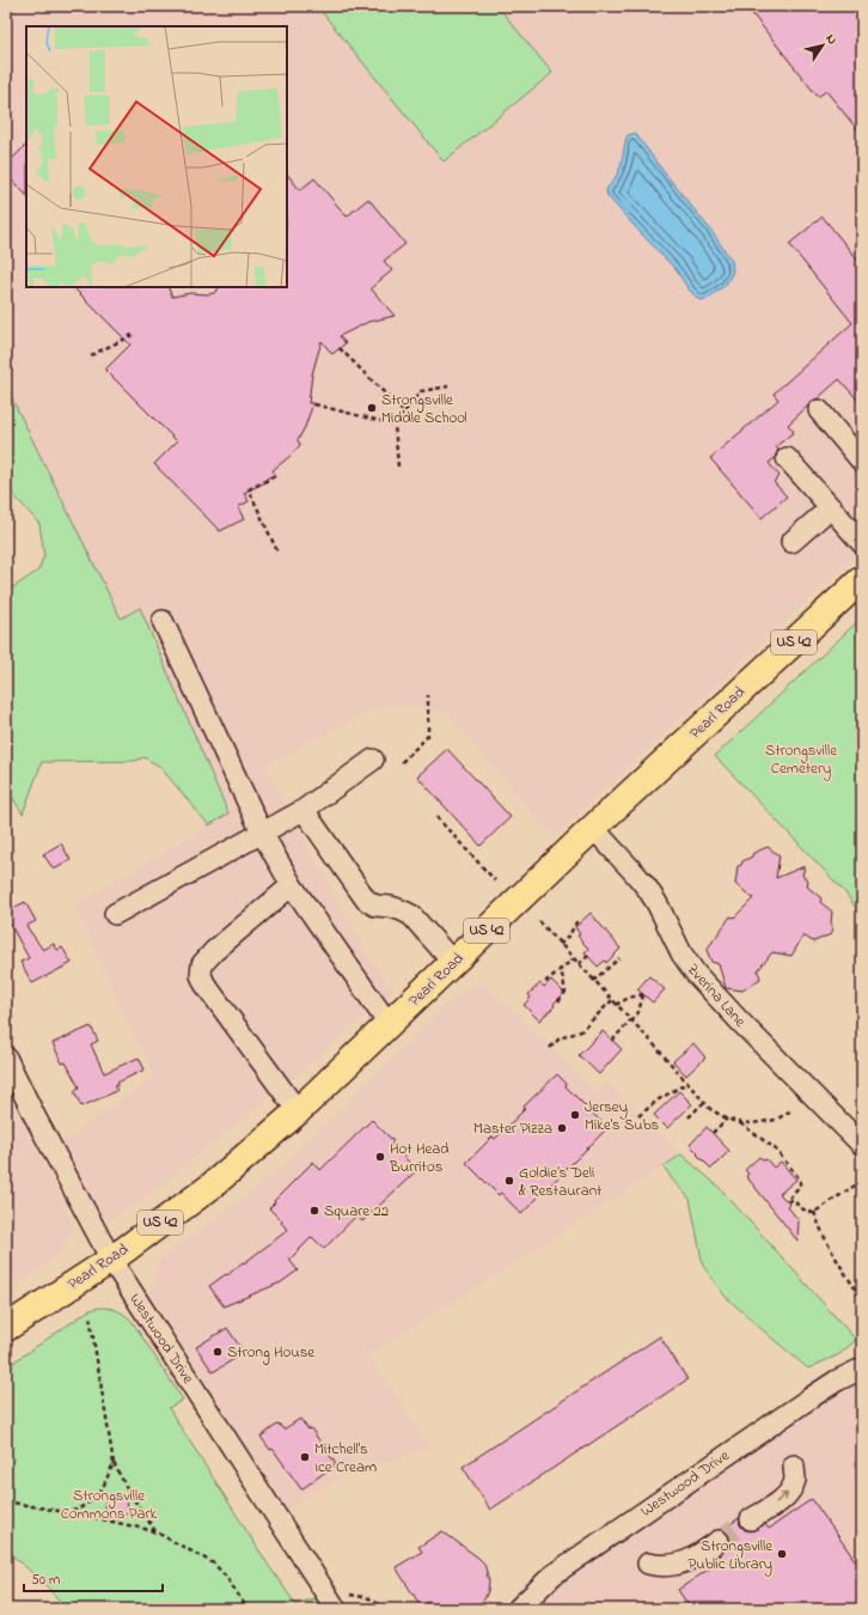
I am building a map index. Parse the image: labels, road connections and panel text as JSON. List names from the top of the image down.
{
  "streets": {
    "main road": ["US 42", "Pearl Road"],
    "street": ["Zverina Lane", "Westwood Drive"]
  },
  "crossings": [
    ["Pearl Road", "Zverina Lane"],
    ["Pearl Road", "Westwood Drive"]
  ],
  "parks": ["Strongsville Cemetery", "Strongsville Commons Park"],
  "places": [
    "Strongsville Middle School",
    "Jersey Mike's Subs",
    "Master Pizza",
    "Hot Head Burritos",
    "Goldie’s Deli & Restaurant",
    "Square 22",
    "Strong House",
    "Mitchell’s Ice Cream",
    "Strongsville Public Library"
  ],
  "scale_bar": "50 m",
  "north": "top right"
}
